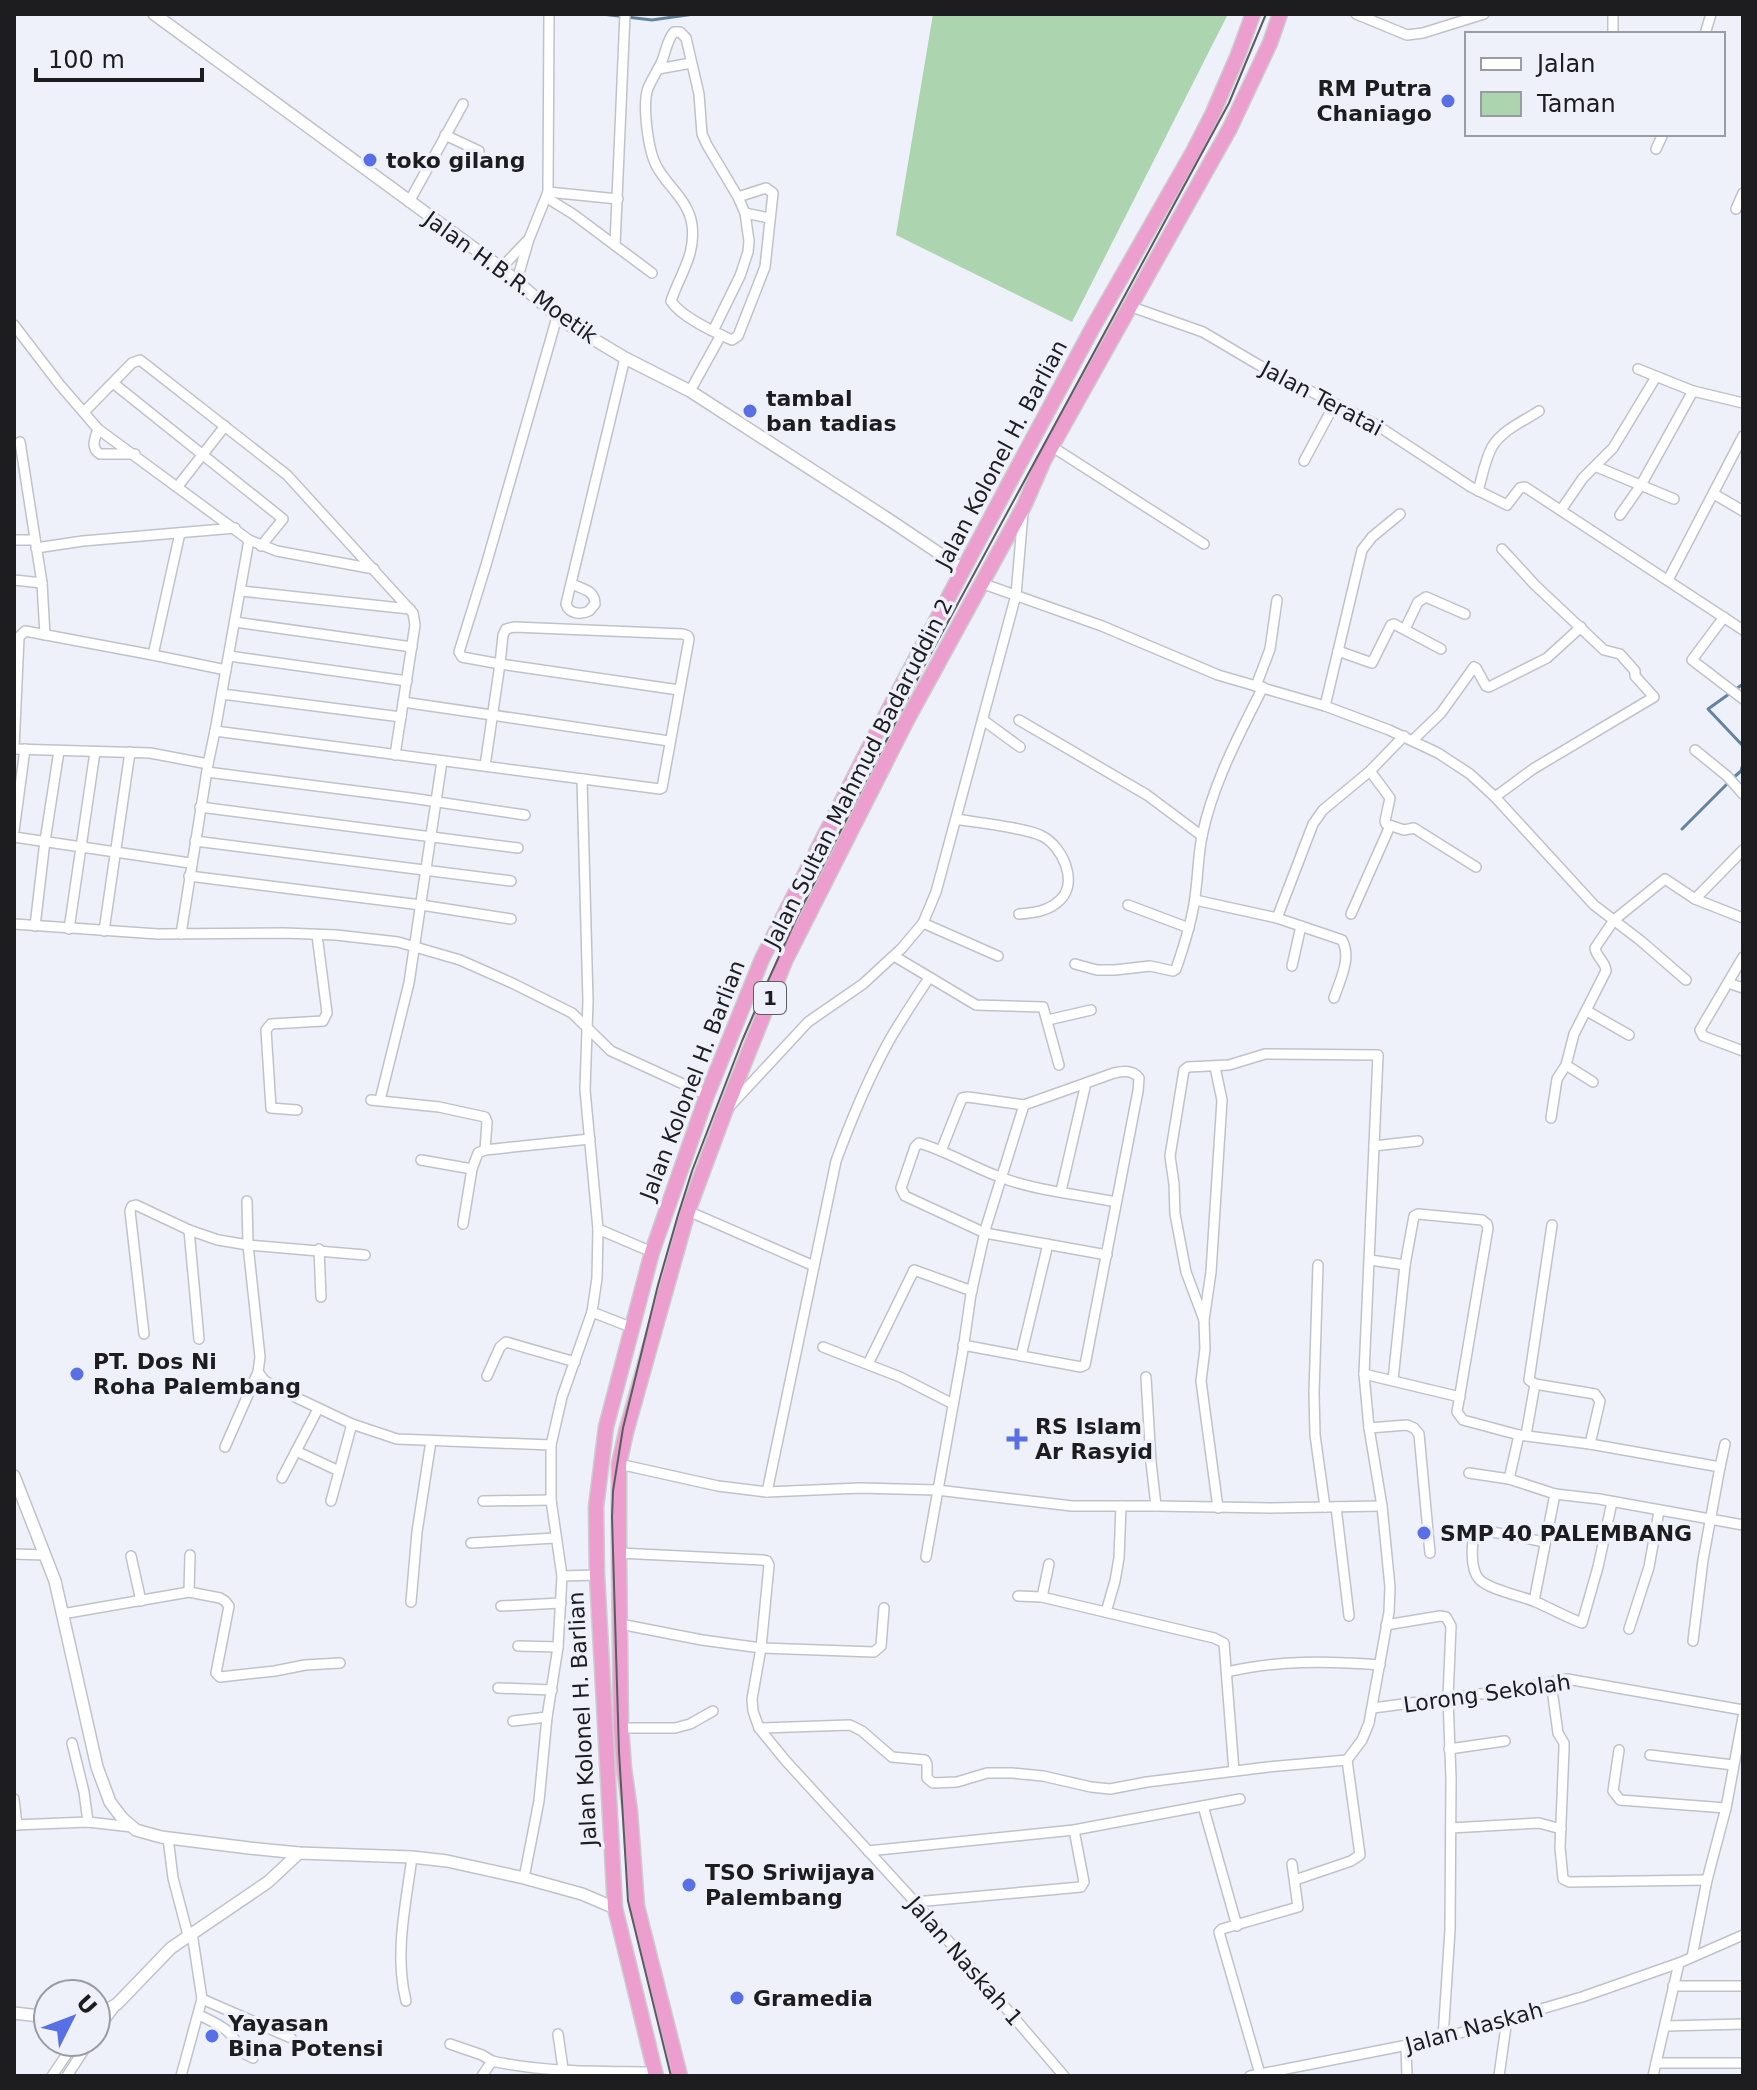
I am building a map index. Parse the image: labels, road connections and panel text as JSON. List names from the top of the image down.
{
  "streets": {
    "highway": ["Jalan Kolonel H. Barlian", "Jalan Sultan Mahmud Badaruddin 2", "1"],
    "street": [
      "Jalan H.B.R. Moetik",
      "Jalan Teratai",
      "Lorong Sekolah",
      "Jalan Naskah 1",
      "Jalan Naskah"
    ]
  },
  "crossings": [
    ["Jalan H.B.R. Moetik", "Jalan Kolonel H. Barlian"],
    ["Jalan Teratai", "Jalan Sultan Mahmud Badaruddin 2"]
  ],
  "places": {
    "other": [
      "RM Putra Chaniago",
      "toko gilang",
      "tambal ban tadias",
      "PT. Dos Ni Roha Palembang",
      "SMP 40 PALEMBANG",
      "TSO Sriwijaya Palembang",
      "Gramedia",
      "Yayasan Bina Potensi"
    ],
    "health": ["RS Islam Ar Rasyid"]
  },
  "legend": ["Jalan", "Taman"],
  "scale_bar": "100 m",
  "north": "top right"
}
